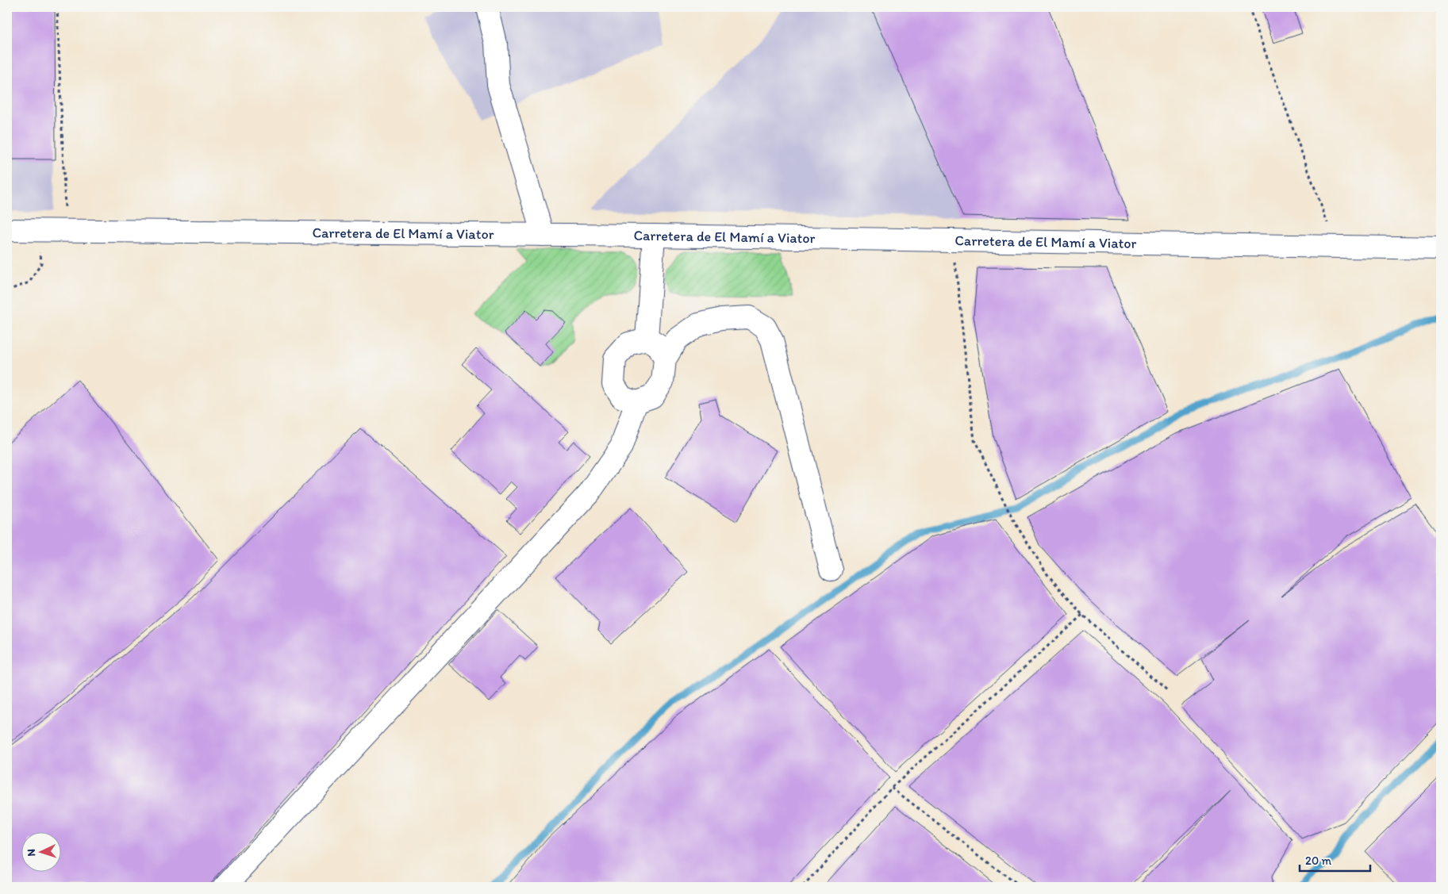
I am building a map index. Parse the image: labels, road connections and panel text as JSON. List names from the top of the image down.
{
  "streets": {
    "street": ["Carretera de El Mamí a Viator"]
  },
  "scale_bar": "20 m",
  "north": "left"
}
